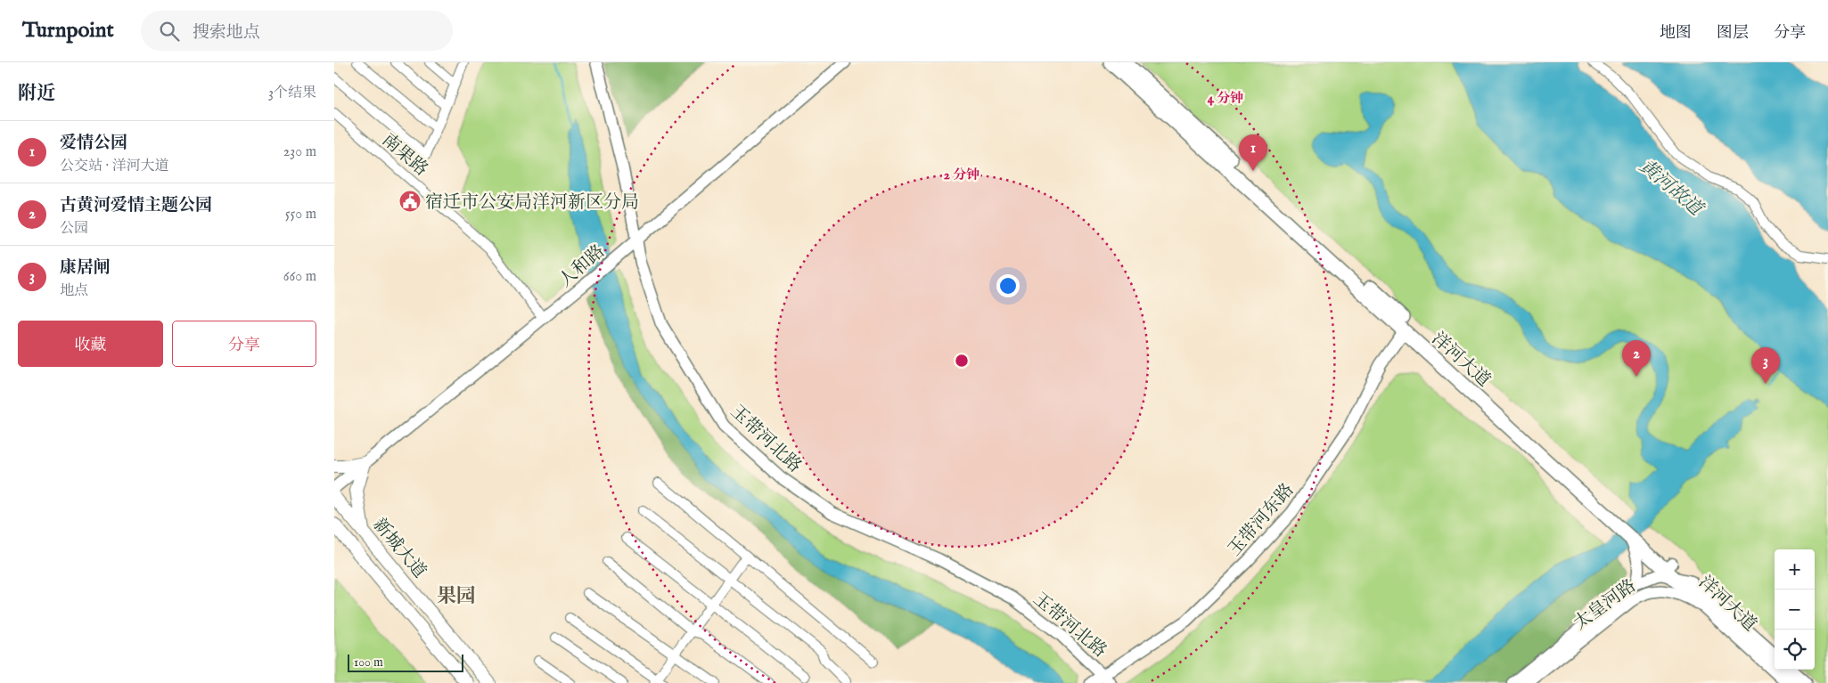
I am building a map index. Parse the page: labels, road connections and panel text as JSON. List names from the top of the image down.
{
  "streets": {
    "main road": ["洋河大道", "新城大道"],
    "street": [
      "南果路",
      "人和路",
      "玉带河北路",
      "玉带河东路",
      "太皇河路"
    ]
  },
  "crossings": [
    ["南果路", "人和路"],
    ["人和路", "玉带河北路"],
    ["洋河大道", "玉带河东路"],
    ["洋河大道", "太皇河路"],
    ["玉带河北路", "玉带河东路"]
  ],
  "districts": ["果园"],
  "water": ["黄河故道"],
  "places": {
    "public building": ["宿迁市公安局洋河新区分局"]
  },
  "scale_bar": "100 m",
  "page": {
    "header": "Turnpoint",
    "search": "搜索地点",
    "nav": ["地图", "图层", "分享"],
    "heading": ["附近", "3个结果"],
    "list": [
      {
        "mark": "1",
        "name": "爱情公园",
        "note": "公交站 · 洋河大道",
        "value": "230 m"
      },
      {
        "mark": "2",
        "name": "古黄河爱情主题公园",
        "note": "公园",
        "value": "550 m"
      },
      {
        "mark": "3",
        "name": "康居闸",
        "note": "地点",
        "value": "660 m"
      }
    ],
    "pins": ["1", "2", "3"],
    "buttons": ["收藏", "分享"],
    "map_buttons": ["+", "−"],
    "scale": "100 m"
  },
  "rings": ["4 分钟", "2 分钟"]
}
